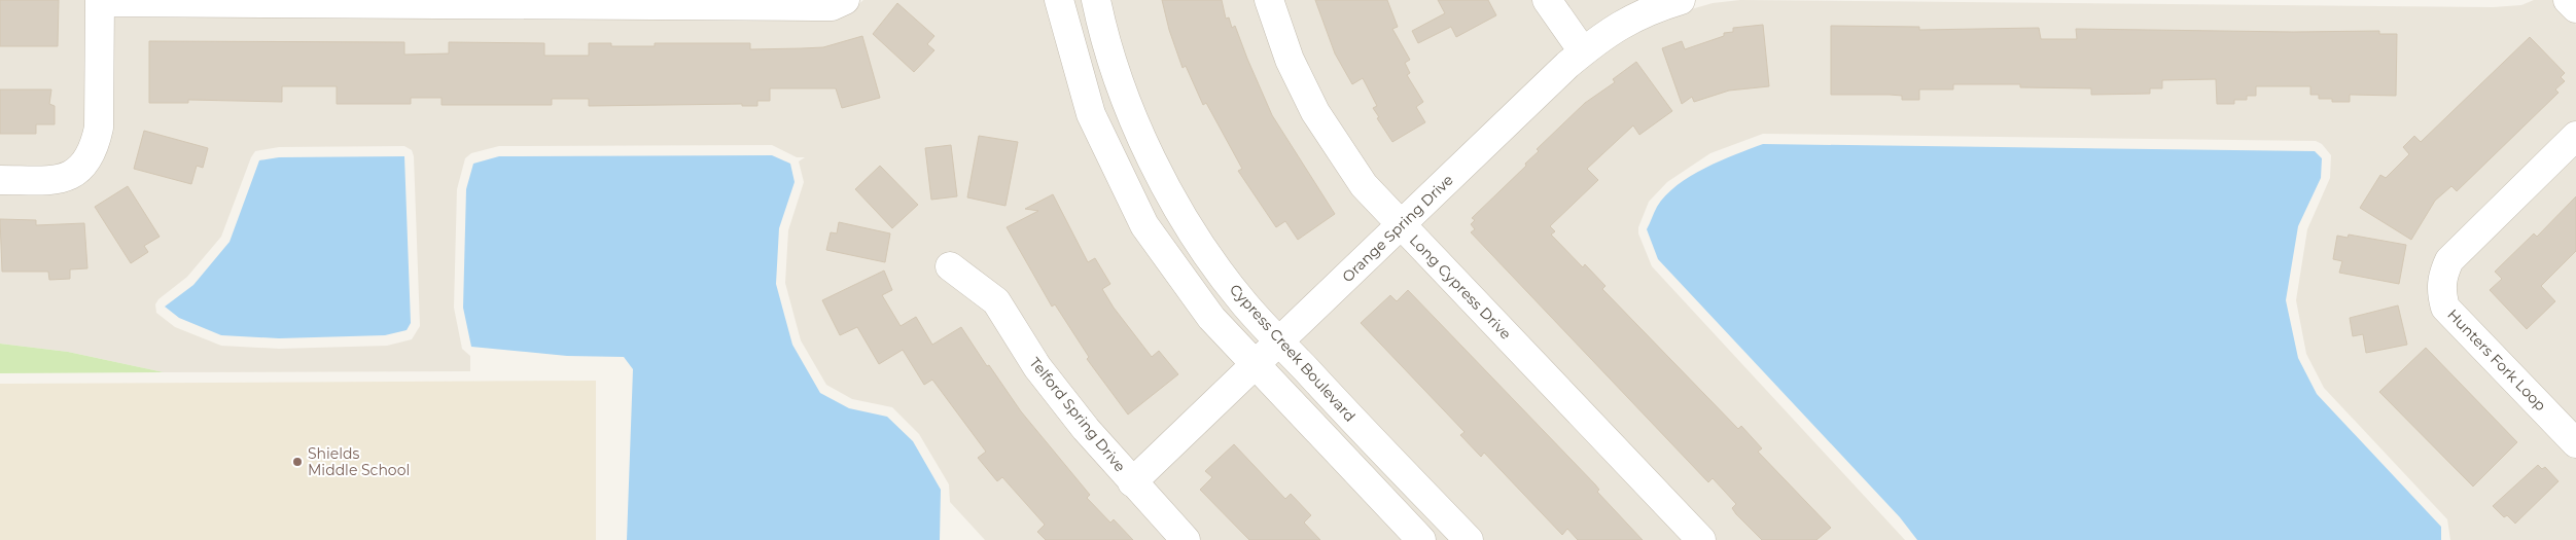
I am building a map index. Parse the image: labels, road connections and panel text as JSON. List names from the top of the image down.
{
  "streets": {
    "street": [
      "Orange Spring Drive",
      "Long Cypress Drive",
      "Cypress Creek Boulevard",
      "Hunters Fork Loop",
      "Telford Spring Drive"
    ]
  },
  "crossings": [
    ["Orange Spring Drive", "Long Cypress Drive"],
    ["Orange Spring Drive", "Cypress Creek Boulevard"],
    ["Orange Spring Drive", "Telford Spring Drive"]
  ],
  "places": ["Shields Middle School"]
}
